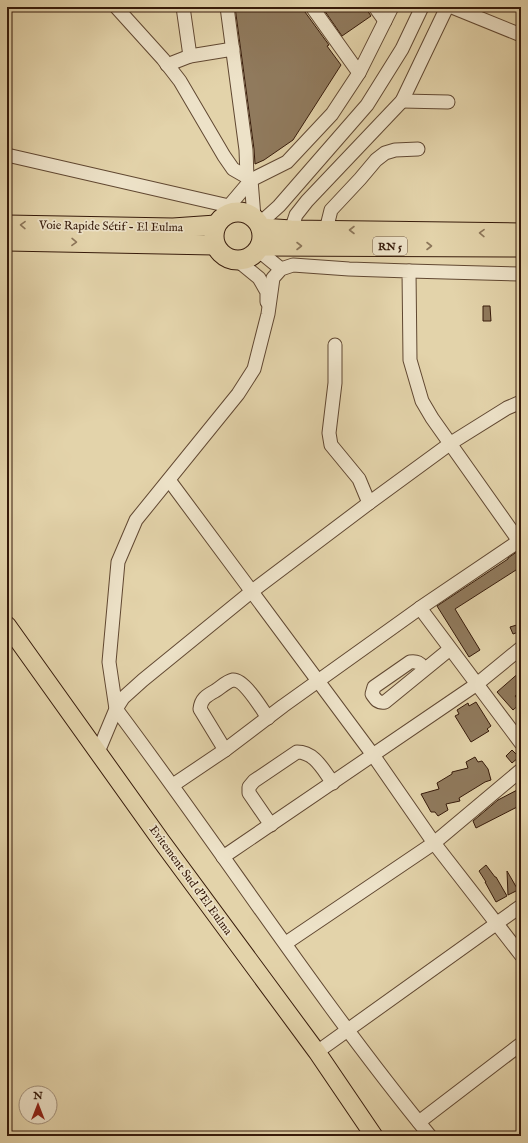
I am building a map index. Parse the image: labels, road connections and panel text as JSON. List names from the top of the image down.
{
  "streets": {
    "highway": ["Voie Rapide Sétif - El Eulma", "RN 5"],
    "main road": ["Evitement Sud d'El Eulma"]
  },
  "crossings": [
    ["Voie Rapide Sétif - El Eulma", "RN 5"]
  ],
  "north": "top"
}
